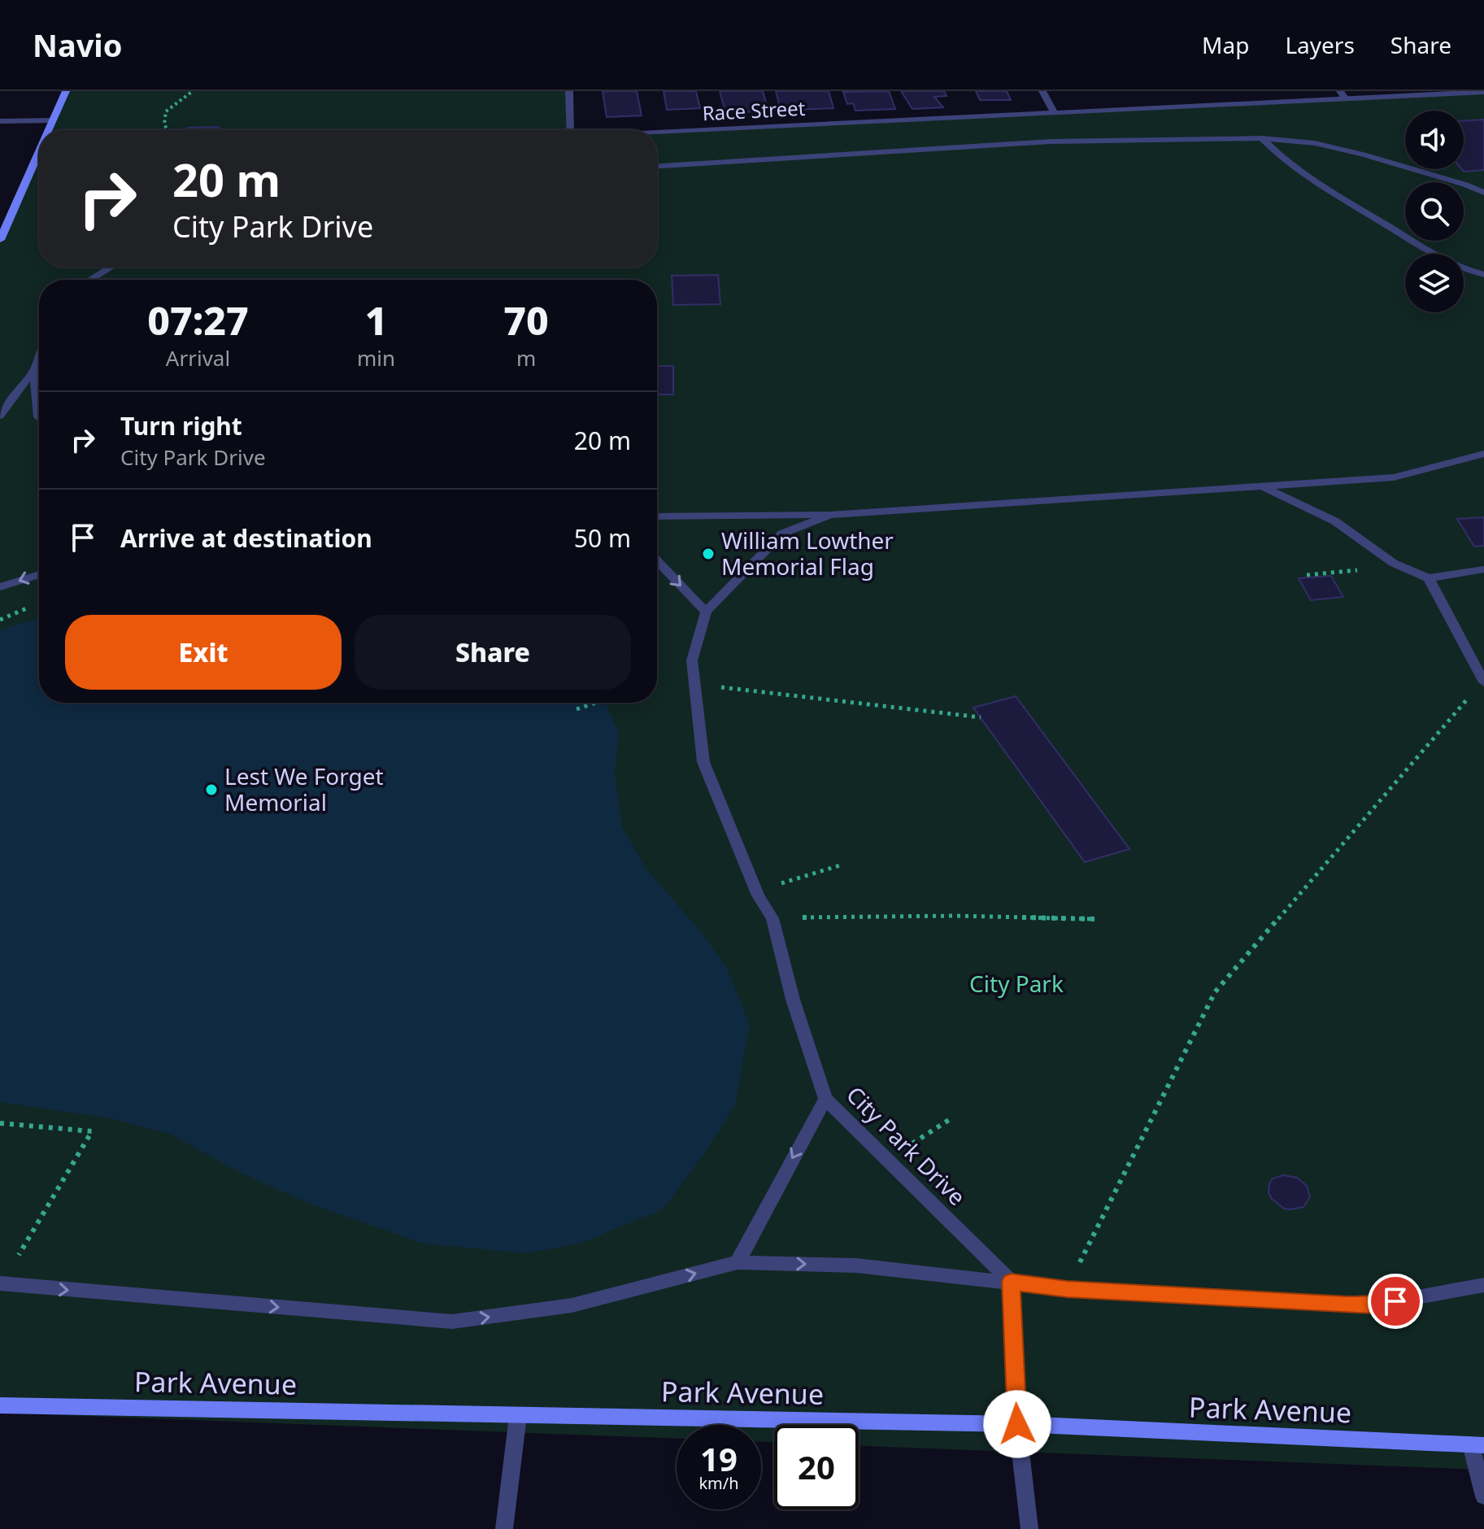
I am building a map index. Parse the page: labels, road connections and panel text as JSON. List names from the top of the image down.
{
  "streets": {
    "street": ["Race Street", "City Park Drive", "Park Avenue"]
  },
  "parks": ["City Park"],
  "places": ["William Lowther Memorial Flag", "Lest We Forget Memorial"],
  "page": {
    "header": "Navio",
    "nav": ["Map", "Layers", "Share"],
    "turn": ["20 m", "City Park Drive"],
    "eta": [
      "07:27",
      "Arrival",
      "1",
      "min",
      "70",
      "m"
    ],
    "list": [
      {
        "name": "Turn right",
        "note": "City Park Drive",
        "value": "20 m"
      },
      {
        "name": "Arrive at destination",
        "value": "50 m"
      }
    ],
    "buttons": ["Exit", "Share"],
    "speed": "19 km/h",
    "limit": "20"
  }
}
